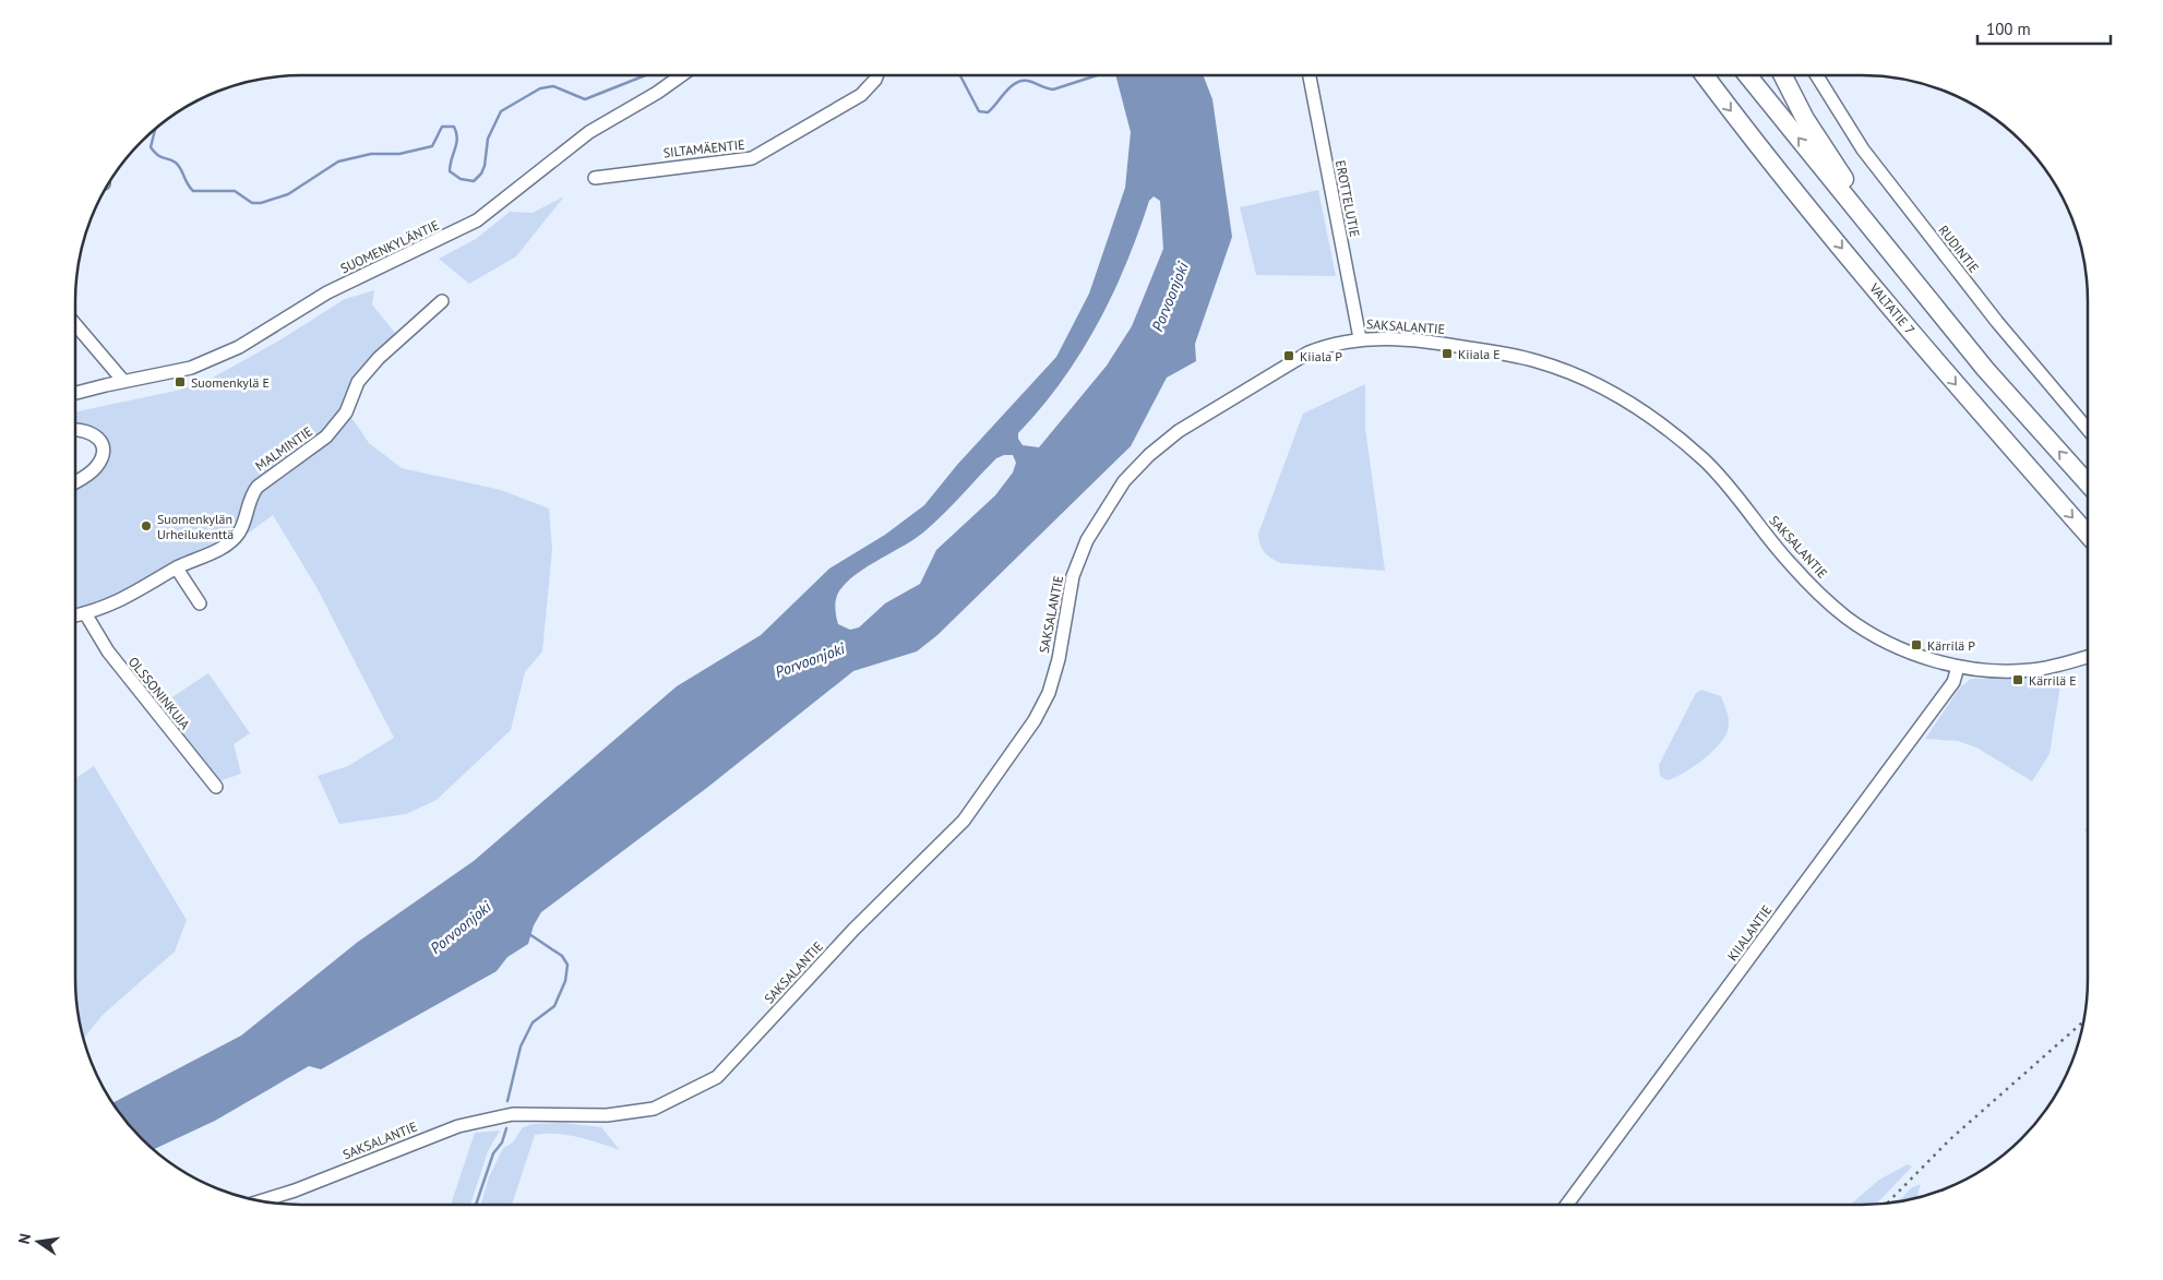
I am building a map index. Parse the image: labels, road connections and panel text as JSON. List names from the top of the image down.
{
  "streets": {
    "highway": ["VALTATIE 7"],
    "street": [
      "SILTAMÄENTIE",
      "EROTTELUTIE",
      "SUOMENKYLÄNTIE",
      "RUDINTIE",
      "SAKSALANTIE",
      "MALMINTIE",
      "OLSSONINKUJA",
      "KIIALANTIE"
    ]
  },
  "crossings": [
    ["EROTTELUTIE", "SAKSALANTIE"],
    ["SAKSALANTIE", "KIIALANTIE"],
    ["MALMINTIE", "OLSSONINKUJA"]
  ],
  "water": ["Porvoonjoki"],
  "places": {
    "transit": [
      "Kiiala E",
      "Kiiala P",
      "Suomenkylä E",
      "Kärrilä P",
      "Kärrilä E"
    ],
    "other": ["Suomenkylän Urheilukenttä"]
  },
  "scale_bar": "100 m",
  "north": "left"
}
